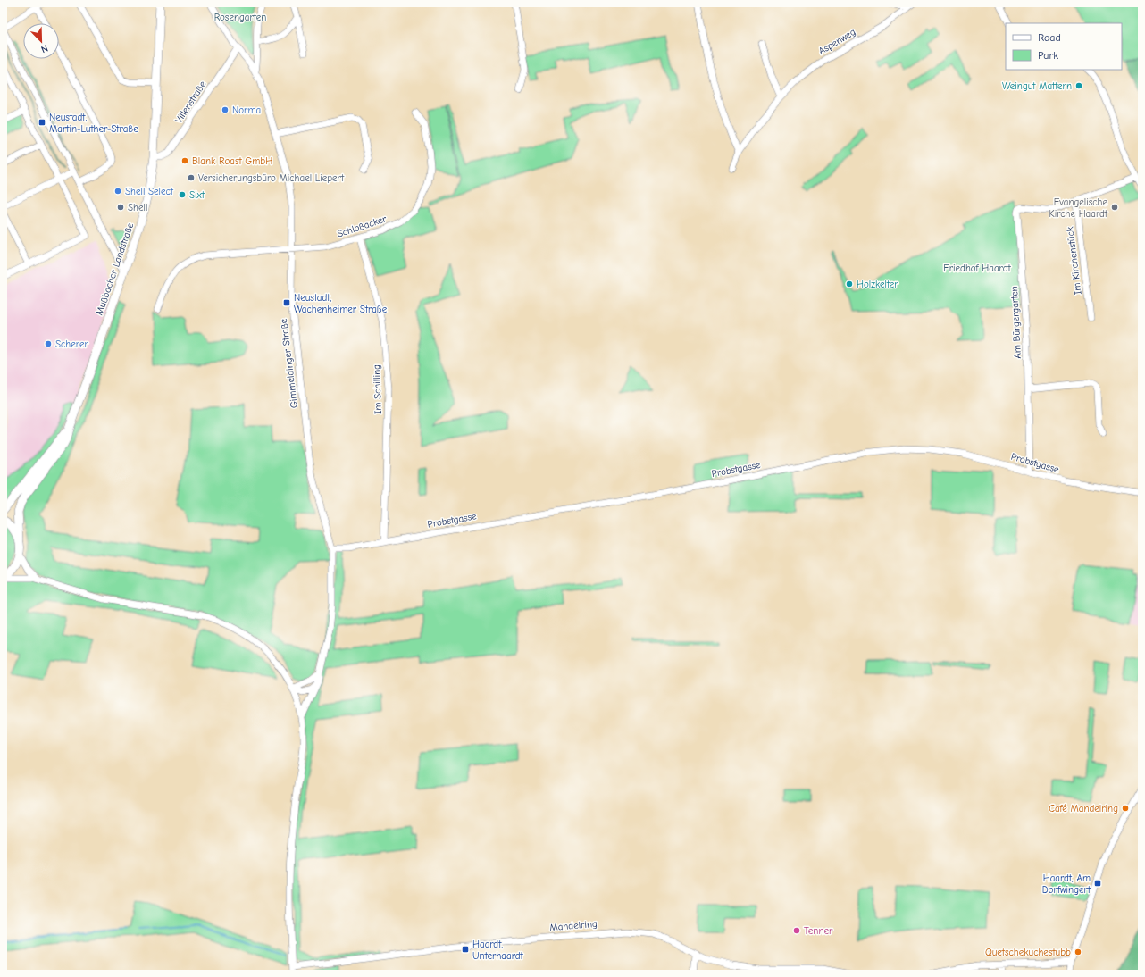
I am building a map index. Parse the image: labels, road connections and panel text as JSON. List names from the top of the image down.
{
  "streets": {
    "main road": ["Mußbacher Landstraße"],
    "street": [
      "Aspenweg",
      "Villenstraße",
      "Schloßacker",
      "Im Kirchenstück",
      "Am Bürgergarten",
      "Gimmeldinger Straße",
      "Im Schilling",
      "Probstgasse",
      "Mandelring"
    ]
  },
  "crossings": [
    ["Villenstraße", "Mußbacher Landstraße"],
    ["Villenstraße", "Gimmeldinger Straße"],
    ["Schloßacker", "Gimmeldinger Straße"],
    ["Schloßacker", "Im Schilling"],
    ["Im Kirchenstück", "Am Bürgergarten"],
    ["Am Bürgergarten", "Probstgasse"],
    ["Gimmeldinger Straße", "Probstgasse"],
    ["Im Schilling", "Probstgasse"]
  ],
  "parks": ["Rosengarten", "Friedhof Haardt"],
  "places": {
    "other": [
      "Weingut Mattern",
      "Norma",
      "Blank Roast GmbH",
      "Versicherungsbüro Michael Liepert",
      "Shell Select",
      "Sixt",
      "Shell",
      "Evangelische Kirche Haardt",
      "Holzkelter",
      "Scherer",
      "Café Mandelring",
      "Tenner",
      "Quetschekuchestubb"
    ],
    "transit": [
      "Neustadt, Martin-Luther-Straße",
      "Neustadt, Wachenheimer Straße",
      "Haardt, Am Dorfwingert",
      "Haardt, Unterhaardt"
    ]
  },
  "legend": ["Road", "Park"],
  "north": "bottom right"
}
